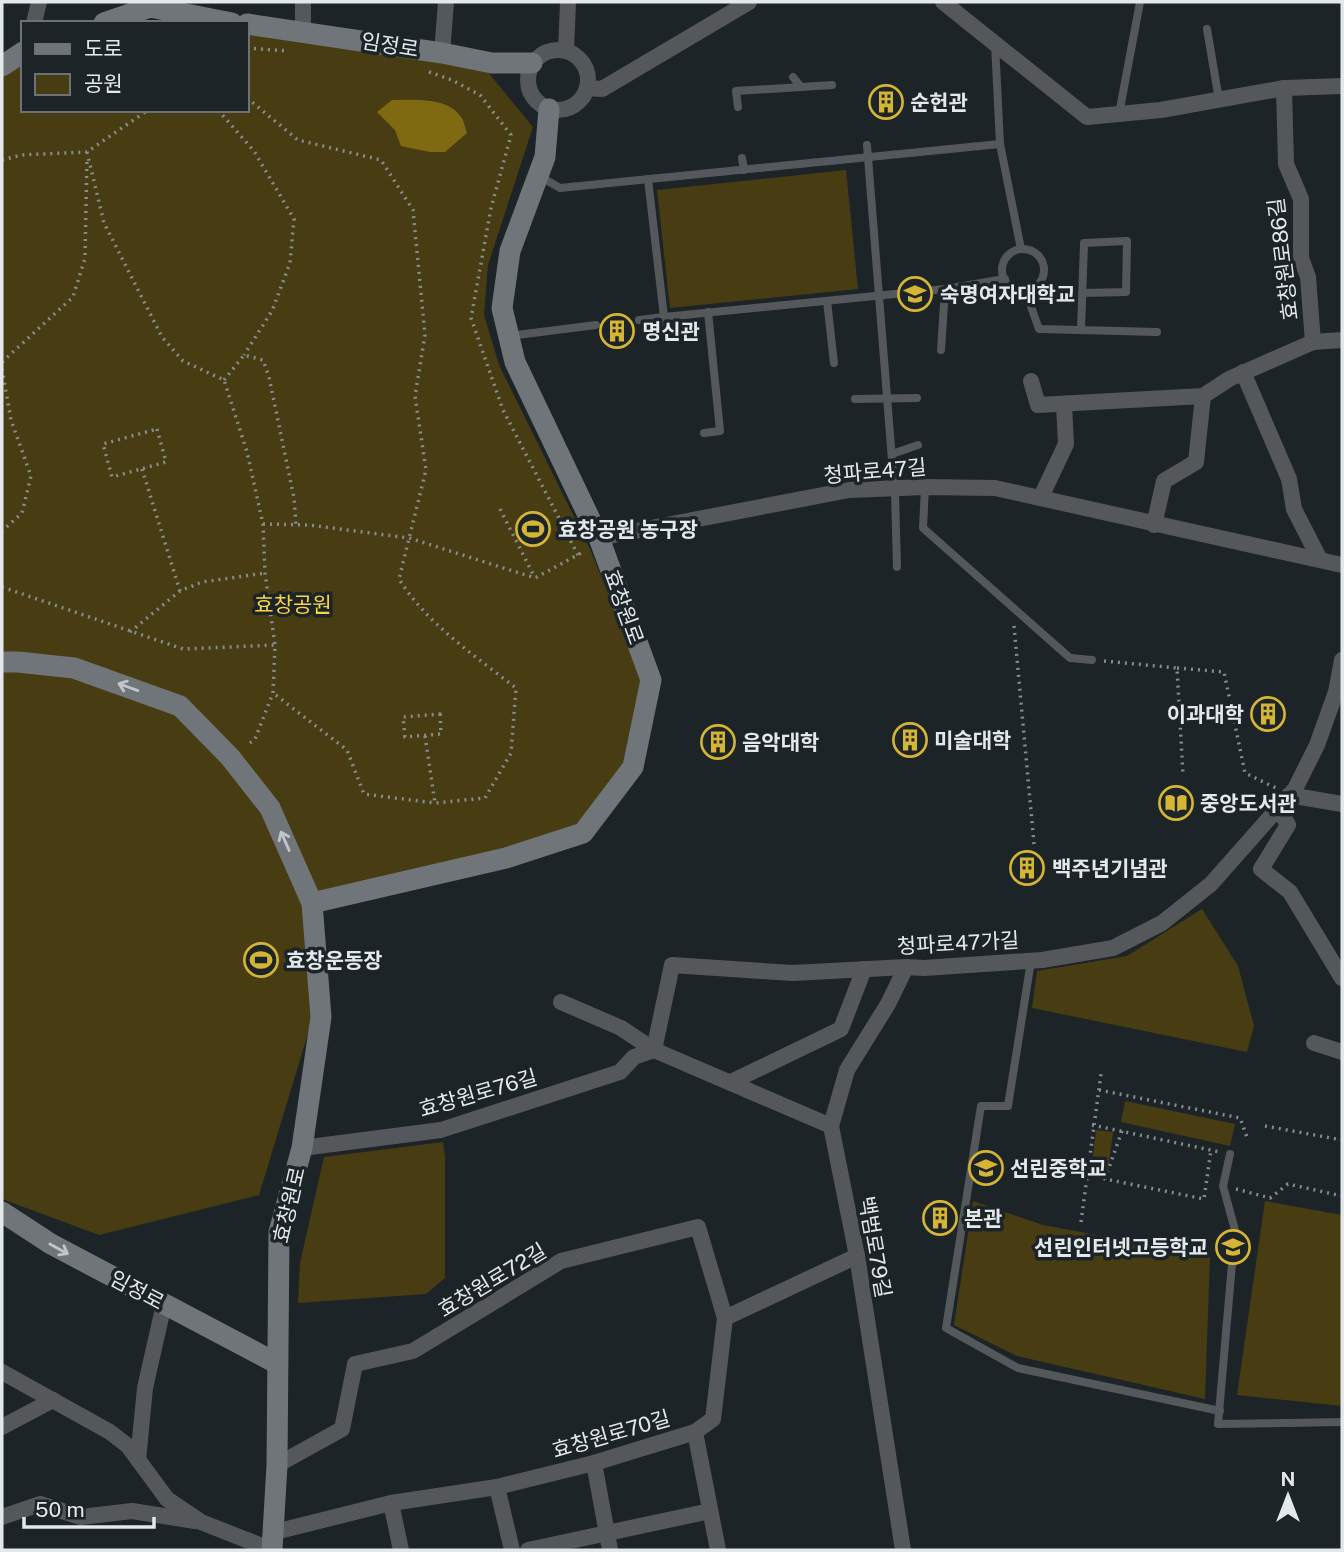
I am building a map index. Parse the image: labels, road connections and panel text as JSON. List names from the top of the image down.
{
  "streets": {
    "street": [
      "임정로",
      "효창원로86길",
      "청파로47길",
      "효창원로",
      "청파로47가길",
      "효창원로76길",
      "백범로79길",
      "효창원로72길",
      "효창원로70길"
    ]
  },
  "crossings": [
    ["임정로", "효창원로"],
    ["청파로47길", "효창원로"],
    ["효창원로", "효창원로76길"],
    ["효창원로", "효창원로72길"],
    ["효창원로", "효창원로70길"],
    ["청파로47가길", "효창원로76길"],
    ["청파로47가길", "백범로79길"],
    ["효창원로72길", "효창원로70길"]
  ],
  "parks": ["효창공원"],
  "places": {
    "building": [
      "순헌관",
      "명신관",
      "이과대학",
      "미술대학",
      "음악대학",
      "백주년기념관",
      "본관"
    ],
    "school or university": ["숙명여자대학교", "선린중학교", "선린인터넷고등학교"],
    "sports": ["효창공원 농구장", "효창운동장"],
    "library": ["중앙도서관"]
  },
  "legend": ["도로", "공원"],
  "scale_bar": "50 m",
  "north": "top"
}
